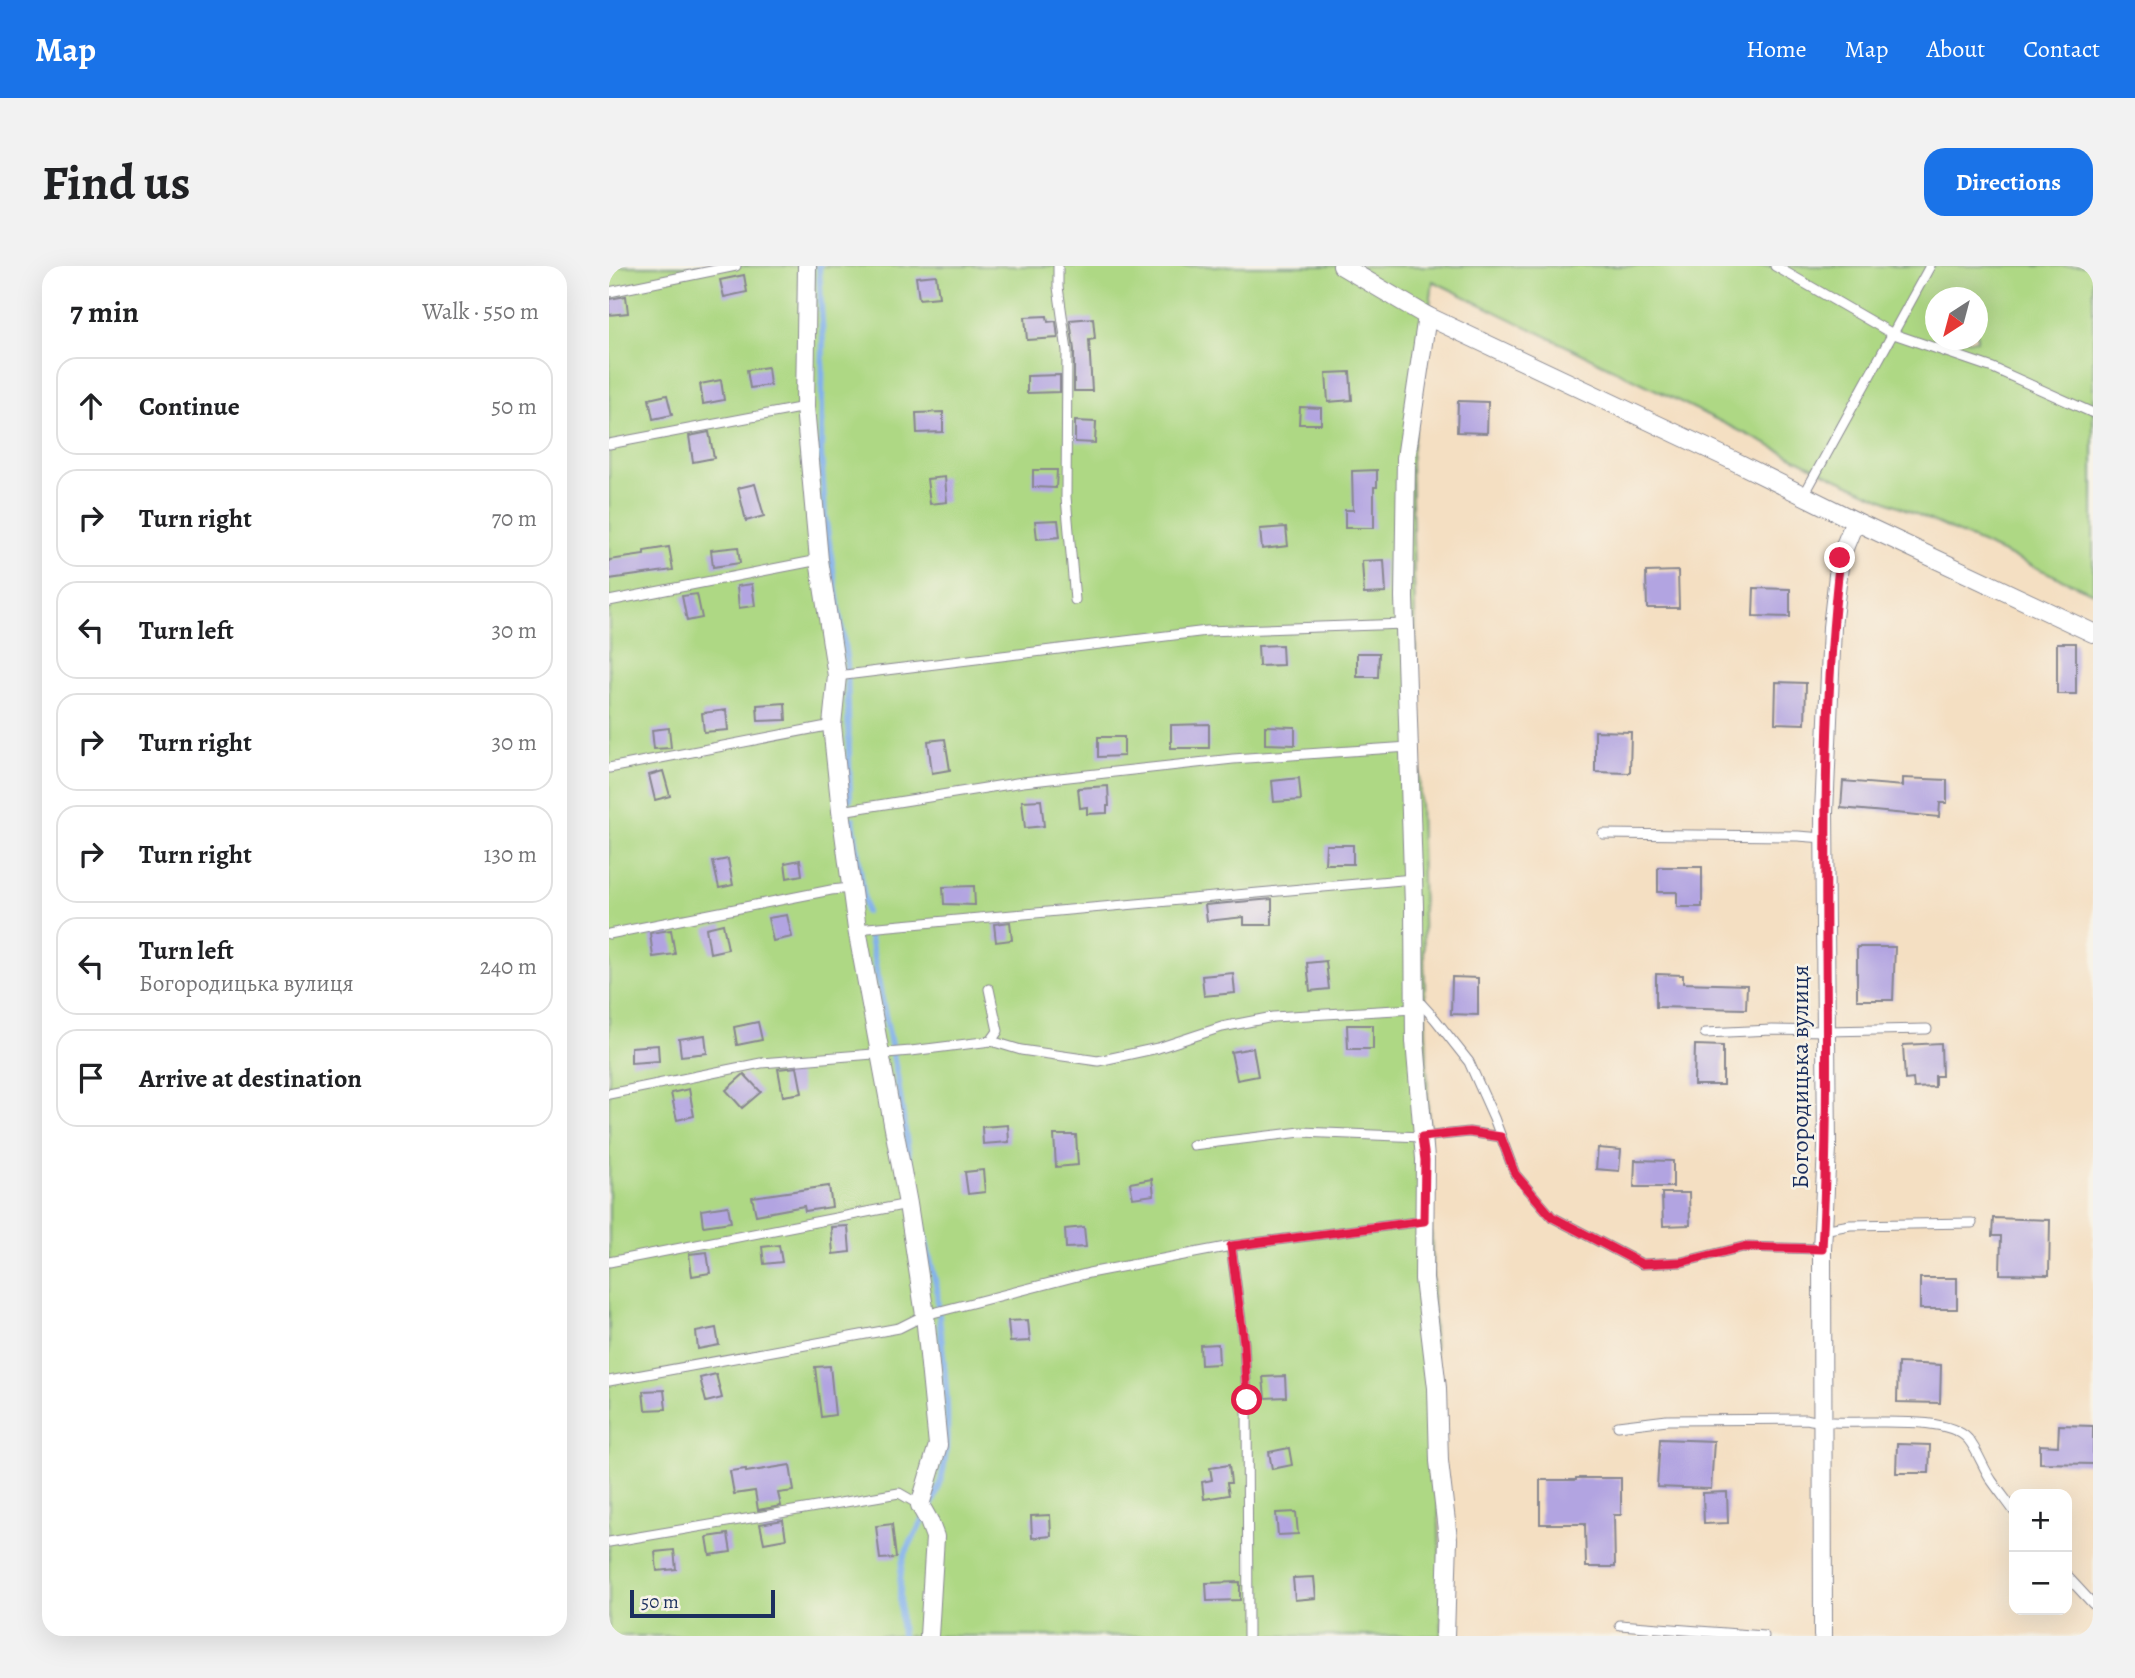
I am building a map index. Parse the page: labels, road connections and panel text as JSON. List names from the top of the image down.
{
  "streets": {
    "street": ["Богородицька вулиця"]
  },
  "scale_bar": "50 m",
  "north": "bottom left",
  "page": {
    "header": "Map",
    "nav": [
      "Home",
      "Map",
      "About",
      "Contact"
    ],
    "buttons": "Directions",
    "title": "Find us",
    "heading": ["7 min", "Walk · 550 m"],
    "list": [
      ["Continue", "50 m"],
      ["Turn right", "70 m"],
      ["Turn left", "30 m"],
      ["Turn right", "30 m"],
      ["Turn right", "130 m"],
      ["Turn left", "Богородицька вулиця", "240 m"],
      "Arrive at destination"
    ],
    "map_buttons": ["+", "−"],
    "scale": "50 m"
  }
}
